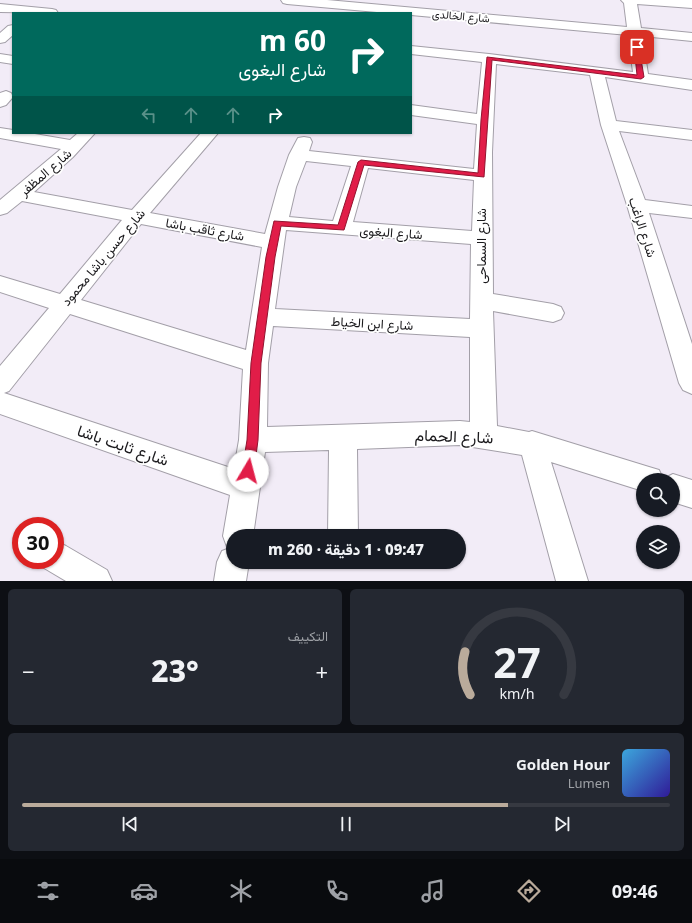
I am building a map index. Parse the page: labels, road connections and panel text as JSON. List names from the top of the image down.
{
  "streets": {
    "street": [
      "شارع الخالدى",
      "شارع المظفر",
      "شارع الراغب",
      "شارع ثاقب باشا",
      "شارع البغوى",
      "شارع السماحى",
      "شارع حسن باشا محمود",
      "شارع ابن الخياط",
      "شارع الحمام",
      "شارع ثابت باشا"
    ]
  },
  "crossings": [
    ["شارع المظفر", "شارع ثاقب باشا"],
    ["شارع ثاقب باشا", "شارع البغوى"],
    ["شارع ثاقب باشا", "شارع حسن باشا محمود"],
    ["شارع البغوى", "شارع السماحى"],
    ["شارع السماحى", "شارع ابن الخياط"],
    ["شارع السماحى", "شارع الحمام"]
  ],
  "page": {
    "turn": ["60 m", "شارع البغوى"],
    "limit": "30",
    "trip": "09:47 · 1 دقيقة · 260 m",
    "tile": "التكييف",
    "heat": ["−", "23°", "+"],
    "song": ["Golden Hour", "Lumen"],
    "tabs": "09:46",
    "gauge": ["27", "km/h"]
  }
}
